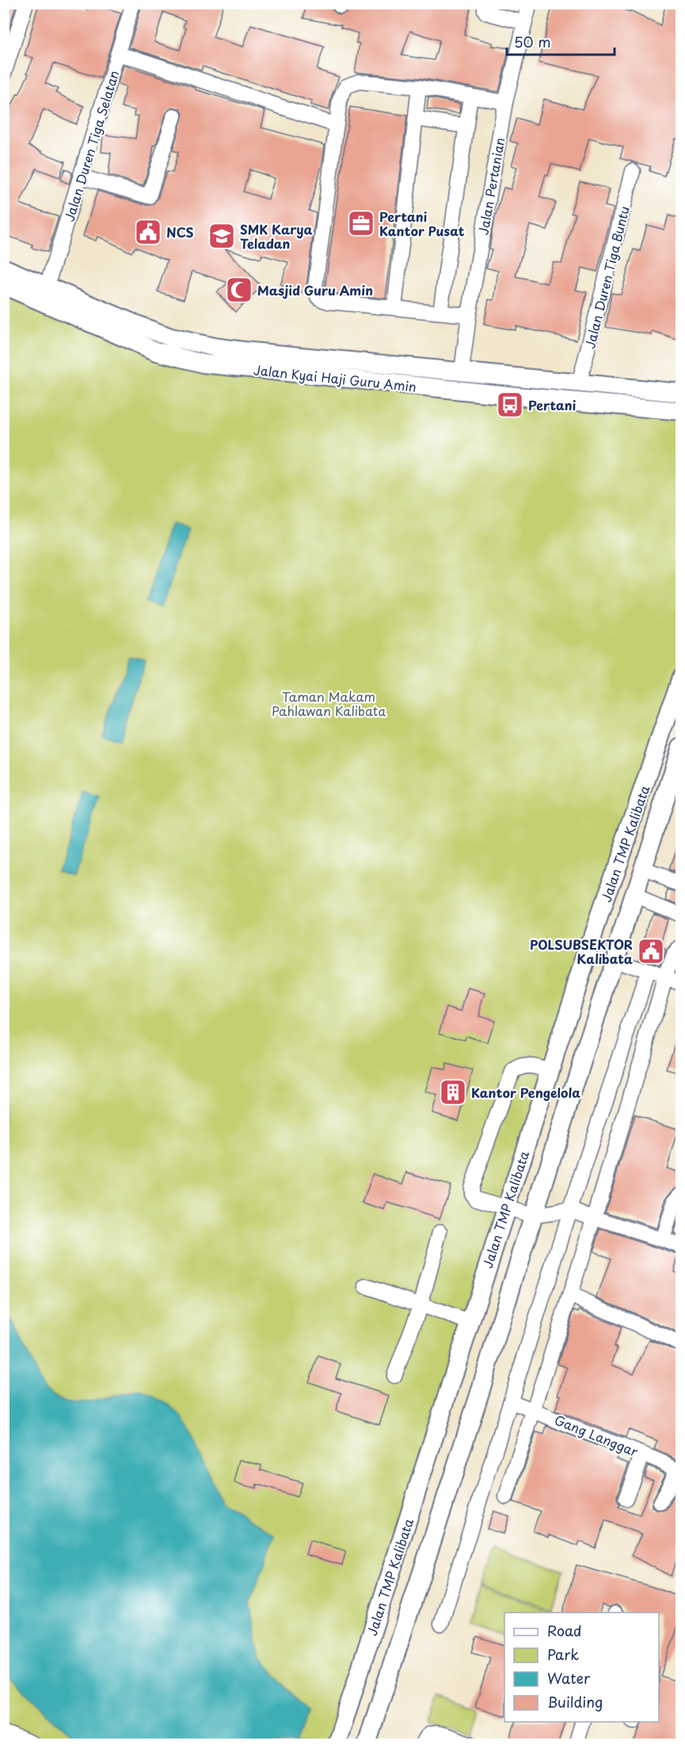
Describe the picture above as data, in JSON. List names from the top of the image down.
{
  "streets": {
    "main road": ["Jalan Kyai Haji Guru Amin", "Jalan TMP Kalibata"],
    "street": [
      "Jalan Duren Tiga Selatan",
      "Jalan Pertanian",
      "Jalan Duren Tiga Buntu",
      "Gang Langgar"
    ]
  },
  "crossings": [
    ["Jalan Duren Tiga Selatan", "Jalan Kyai Haji Guru Amin"],
    ["Jalan Pertanian", "Jalan Kyai Haji Guru Amin"],
    ["Jalan Duren Tiga Buntu", "Jalan Kyai Haji Guru Amin"]
  ],
  "parks": ["Taman Makam Pahlawan Kalibata"],
  "places": {
    "office": ["Pertani Kantor Pusat"],
    "public building": ["NCS", "POLSUBSEKTOR Kalibata"],
    "school or university": ["SMK Karya Teladan"],
    "mosque": ["Masjid Guru Amin"],
    "bus stop": ["Pertani"],
    "building": ["Kantor Pengelola"]
  },
  "legend": [
    "Road",
    "Park",
    "Water",
    "Building"
  ],
  "scale_bar": "50 m"
}
